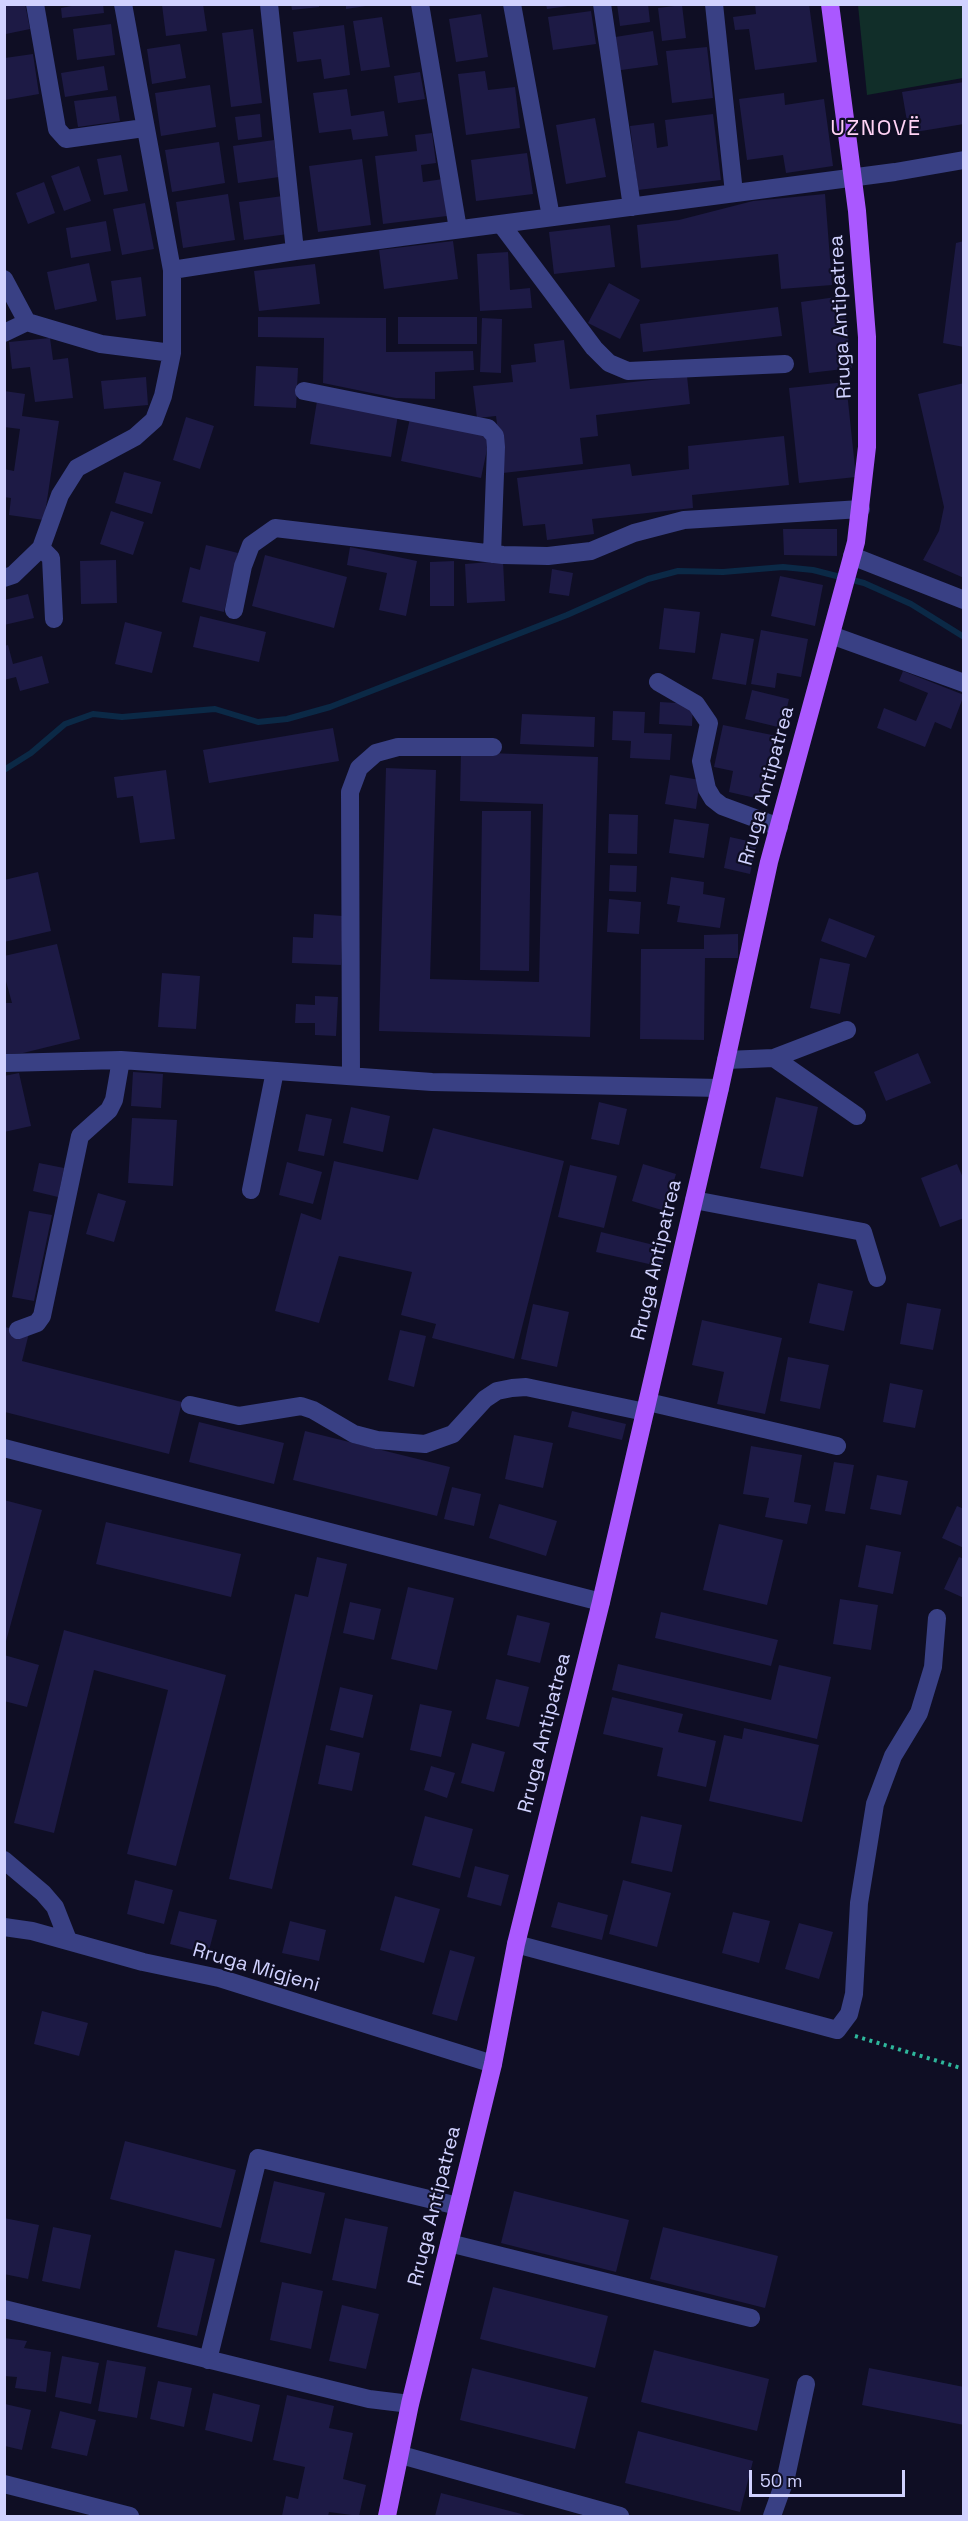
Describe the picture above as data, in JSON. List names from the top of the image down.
{
  "streets": {
    "main road": ["Rruga Antipatrea"],
    "street": ["Rruga Migjeni"]
  },
  "crossings": [
    ["Rruga Antipatrea", "Rruga Migjeni"]
  ],
  "districts": ["UZNOVË"],
  "scale_bar": "50 m"
}
